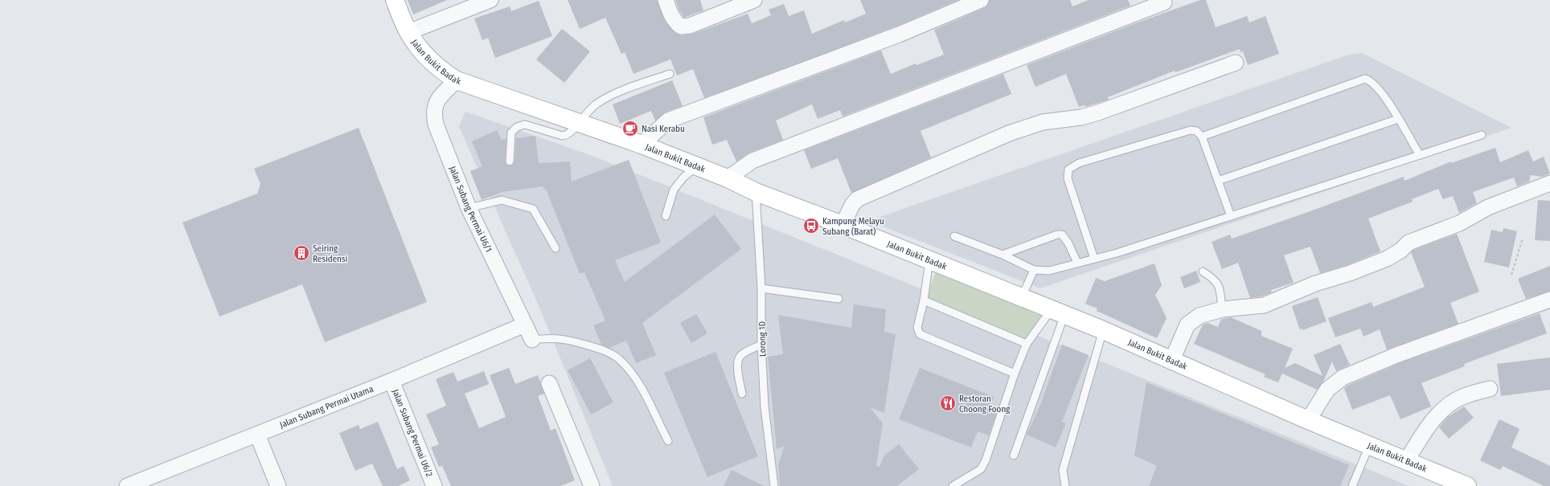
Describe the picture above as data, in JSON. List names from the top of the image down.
{
  "streets": {
    "main road": ["Jalan Bukit Badak"],
    "street": ["Jalan Subang Permai U6/1", "Jalan Subang Permai Utama", "Jalan Subang Permai U6/2"],
    "lane": ["Lorong 1D"]
  },
  "crossings": [
    ["Jalan Bukit Badak", "Jalan Subang Permai U6/1"],
    ["Jalan Bukit Badak", "Lorong 1D"],
    ["Jalan Subang Permai U6/1", "Jalan Subang Permai Utama"],
    ["Jalan Subang Permai Utama", "Jalan Subang Permai U6/2"]
  ],
  "places": {
    "cafe": ["Nasi Kerabu"],
    "bus stop": ["Kampung Melayu Subang (Barat)"],
    "building": ["Seiring Residensi"],
    "restaurant": ["Restoran Choong Foong"]
  }
}
